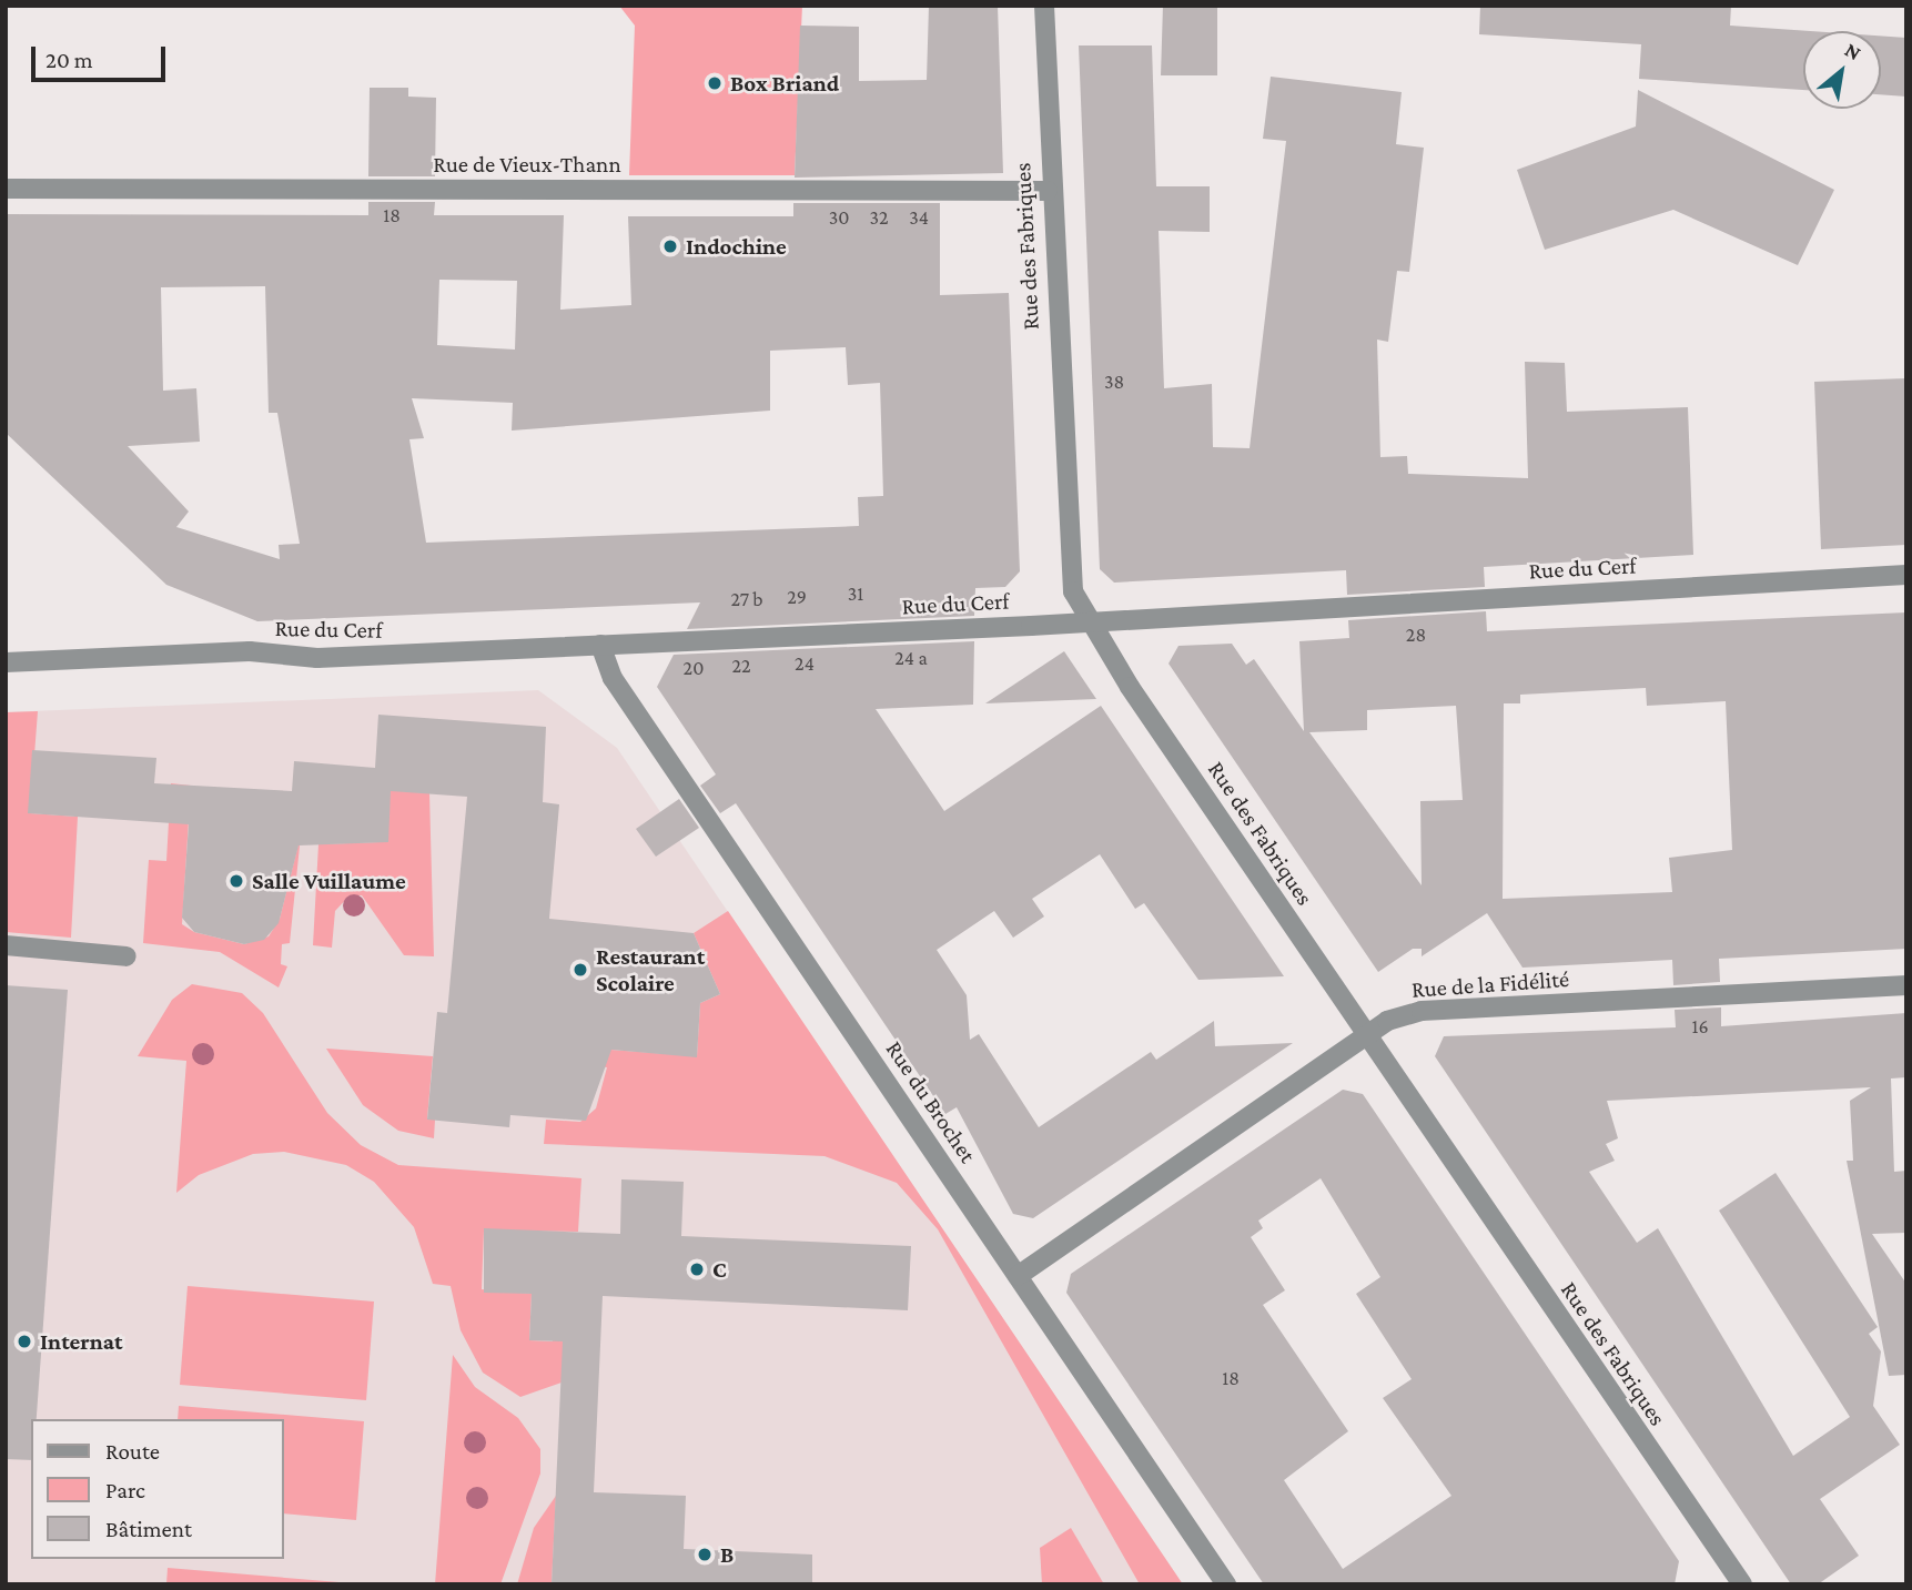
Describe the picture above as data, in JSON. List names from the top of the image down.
{
  "streets": {
    "street": [
      "Rue de Vieux-Thann",
      "Rue des Fabriques",
      "Rue du Cerf",
      "Rue de la Fidélité",
      "Rue du Brochet"
    ]
  },
  "crossings": [
    ["Rue de Vieux-Thann", "Rue des Fabriques"],
    ["Rue des Fabriques", "Rue du Cerf"],
    ["Rue des Fabriques", "Rue de la Fidélité"],
    ["Rue du Cerf", "Rue du Brochet"],
    ["Rue de la Fidélité", "Rue du Brochet"]
  ],
  "places": [
    "Box Briand",
    "Indochine",
    "Salle Vuillaume",
    "Restaurant Scolaire",
    "C",
    "Internat",
    "B"
  ],
  "house_numbers": [
    "18",
    "30",
    "32",
    "34",
    "38",
    "31",
    "29",
    "27 b",
    "28",
    "24 a",
    "24",
    "22",
    "20",
    "16",
    "18"
  ],
  "legend": ["Route", "Parc", "Bâtiment"],
  "scale_bar": "20 m",
  "north": "top right"
}
